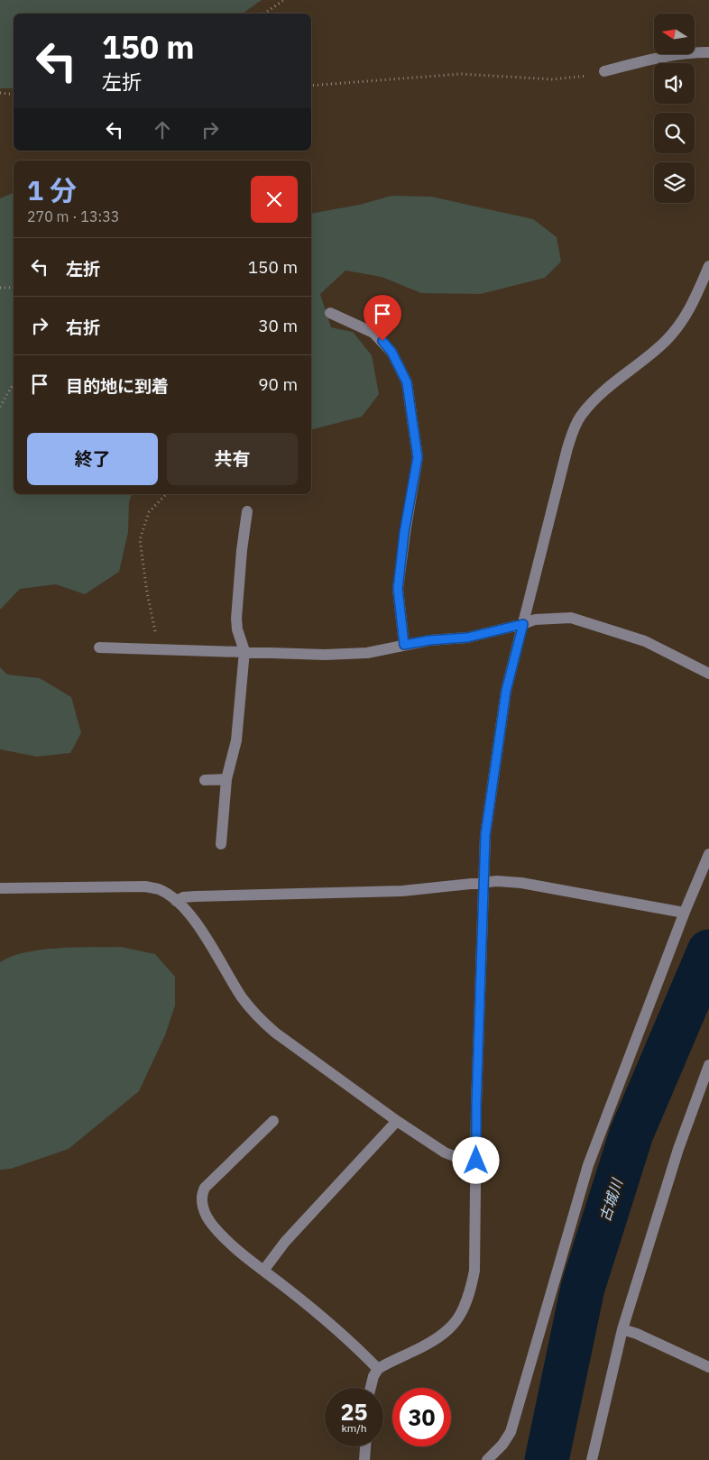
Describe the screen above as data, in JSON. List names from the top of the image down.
{
  "water": ["古城川"],
  "north": "left",
  "page": {
    "turn": ["150 m", "左折"],
    "heading": ["1 分", "270 m · 13:33"],
    "list": [
      {
        "name": "左折",
        "value": "150 m"
      },
      {
        "name": "右折",
        "value": "30 m"
      },
      {
        "name": "目的地に到着",
        "value": "90 m"
      }
    ],
    "buttons": ["終了", "共有"],
    "speed": "25 km/h",
    "limit": "30"
  }
}
